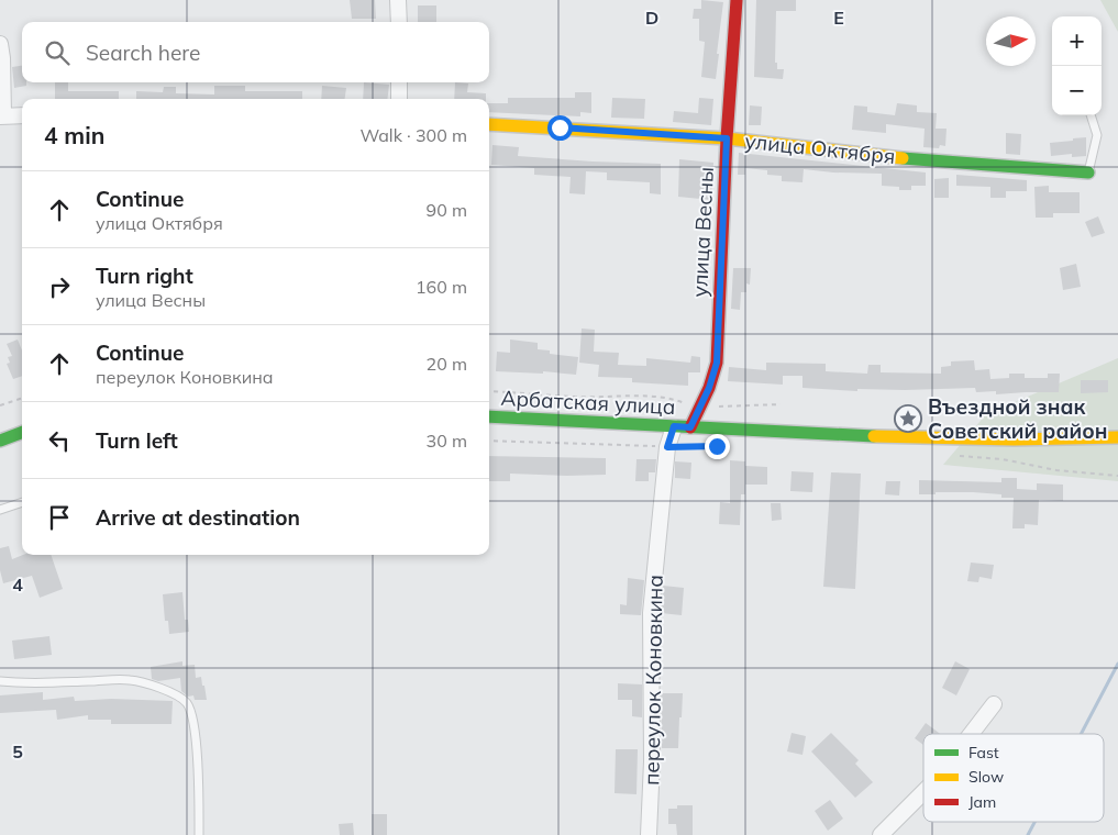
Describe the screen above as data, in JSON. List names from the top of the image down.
{
  "streets": {
    "street": [
      "улица Октября",
      "улица Весны",
      "Арбатская улица",
      "переулок Коновкина"
    ]
  },
  "crossings": [
    ["улица Октября", "улица Весны"],
    ["улица Весны", "Арбатская улица"],
    ["Арбатская улица", "переулок Коновкина"]
  ],
  "places": {
    "place": ["Въездной знак Советский район"]
  },
  "legend": ["Fast", "Slow", "Jam"],
  "north": "right",
  "page": {
    "map_buttons": ["+", "−"],
    "search": "Search here",
    "heading": ["4 min", "Walk · 300 m"],
    "list": [
      ["Continue", "улица Октября", "90 m"],
      ["Turn right", "улица Весны", "160 m"],
      ["Continue", "переулок Коновкина", "20 m"],
      ["Turn left", "30 m"],
      "Arrive at destination"
    ]
  },
  "grid": {
    "columns": ["D", "E"],
    "rows": ["4", "5"]
  }
}
